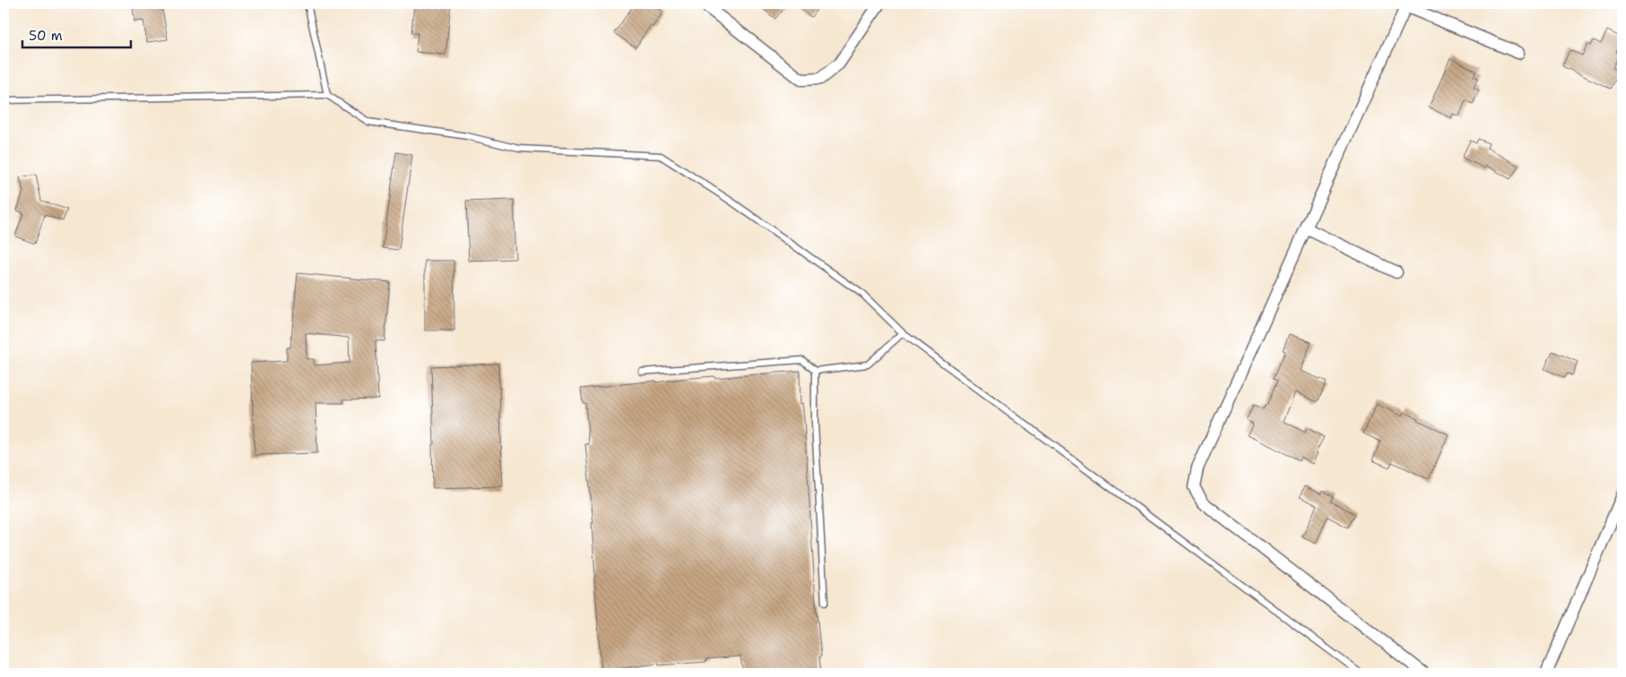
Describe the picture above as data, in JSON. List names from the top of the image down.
{
  "scale_bar": "50 m"
}
